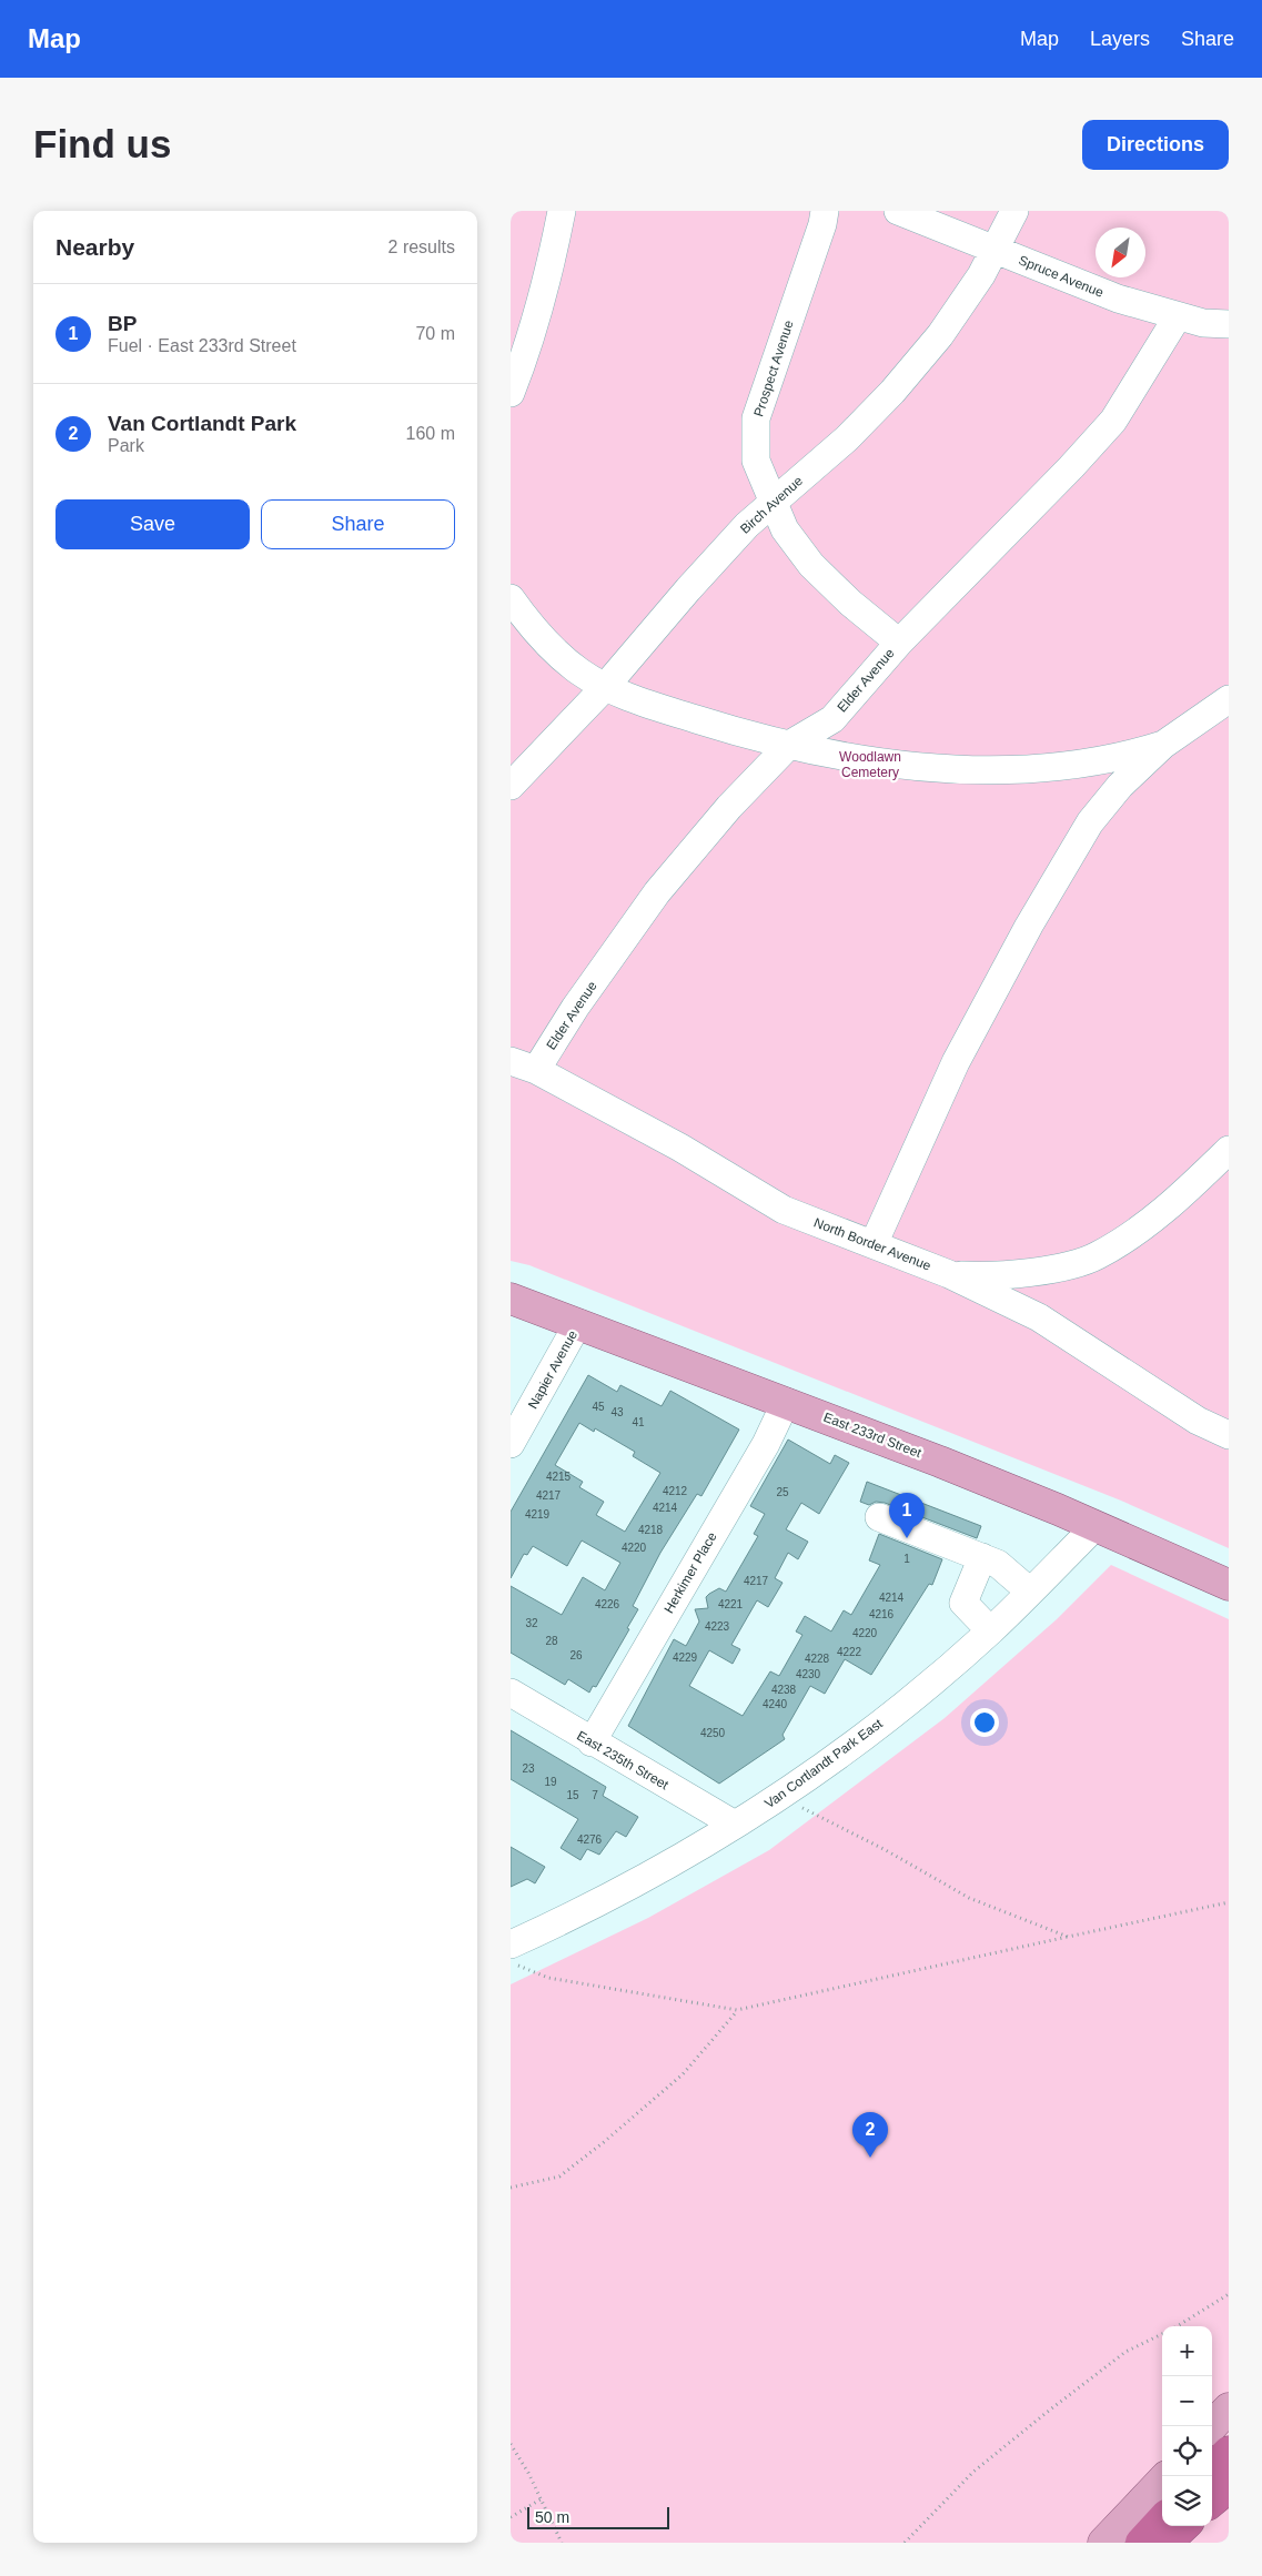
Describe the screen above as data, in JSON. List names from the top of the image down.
{
  "streets": {
    "main road": ["East 233rd Street"],
    "street": [
      "Spruce Avenue",
      "Prospect Avenue",
      "Birch Avenue",
      "Elder Avenue",
      "North Border Avenue",
      "Napier Avenue",
      "Herkimer Place",
      "East 235th Street",
      "Van Cortlandt Park East"
    ]
  },
  "crossings": [
    ["Spruce Avenue", "Birch Avenue"],
    ["Spruce Avenue", "Elder Avenue"],
    ["Prospect Avenue", "Birch Avenue"],
    ["Prospect Avenue", "Elder Avenue"],
    ["Elder Avenue", "North Border Avenue"],
    ["Napier Avenue", "East 233rd Street"],
    ["East 233rd Street", "Herkimer Place"],
    ["East 233rd Street", "Van Cortlandt Park East"],
    ["Herkimer Place", "East 235th Street"],
    ["East 235th Street", "Van Cortlandt Park East"]
  ],
  "parks": ["Woodlawn Cemetery"],
  "house_numbers": [
    "45",
    "43",
    "41",
    "4215",
    "4212",
    "25",
    "4217",
    "4214",
    "4219",
    "4218",
    "4220",
    "1",
    "4217",
    "4214",
    "4226",
    "4221",
    "4216",
    "32",
    "4223",
    "4220",
    "28",
    "4222",
    "26",
    "4229",
    "4228",
    "4230",
    "4238",
    "4240",
    "4250",
    "23",
    "19",
    "15",
    "7",
    "4276"
  ],
  "scale_bar": "50 m",
  "north": "bottom left",
  "page": {
    "header": "Map",
    "nav": ["Map", "Layers", "Share"],
    "buttons": [
      "Directions",
      ["Save", "Share"]
    ],
    "title": "Find us",
    "heading": ["Nearby", "2 results"],
    "list": [
      {
        "mark": "1",
        "name": "BP",
        "note": "Fuel · East 233rd Street",
        "value": "70 m"
      },
      {
        "mark": "2",
        "name": "Van Cortlandt Park",
        "note": "Park",
        "value": "160 m"
      }
    ],
    "pins": ["1", "2"],
    "map_buttons": ["+", "−"],
    "scale": "50 m"
  }
}
